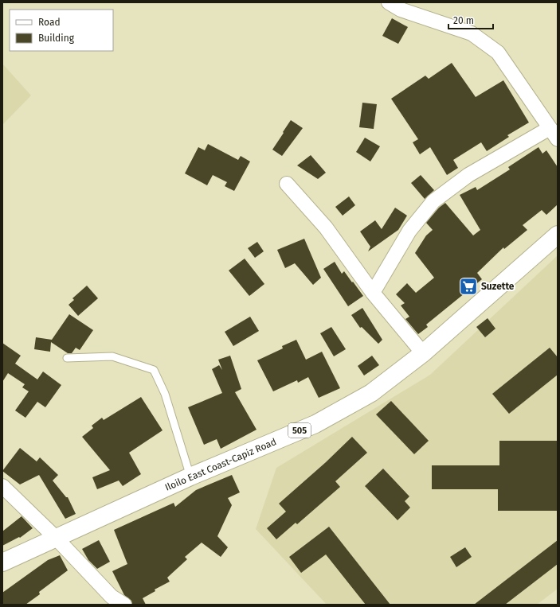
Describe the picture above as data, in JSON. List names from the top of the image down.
{
  "streets": {
    "main road": ["505", "Iloilo East Coast-Capiz Road"]
  },
  "places": {
    "supermarket": ["Suzette"]
  },
  "legend": ["Road", "Building"],
  "scale_bar": "20 m"
}
